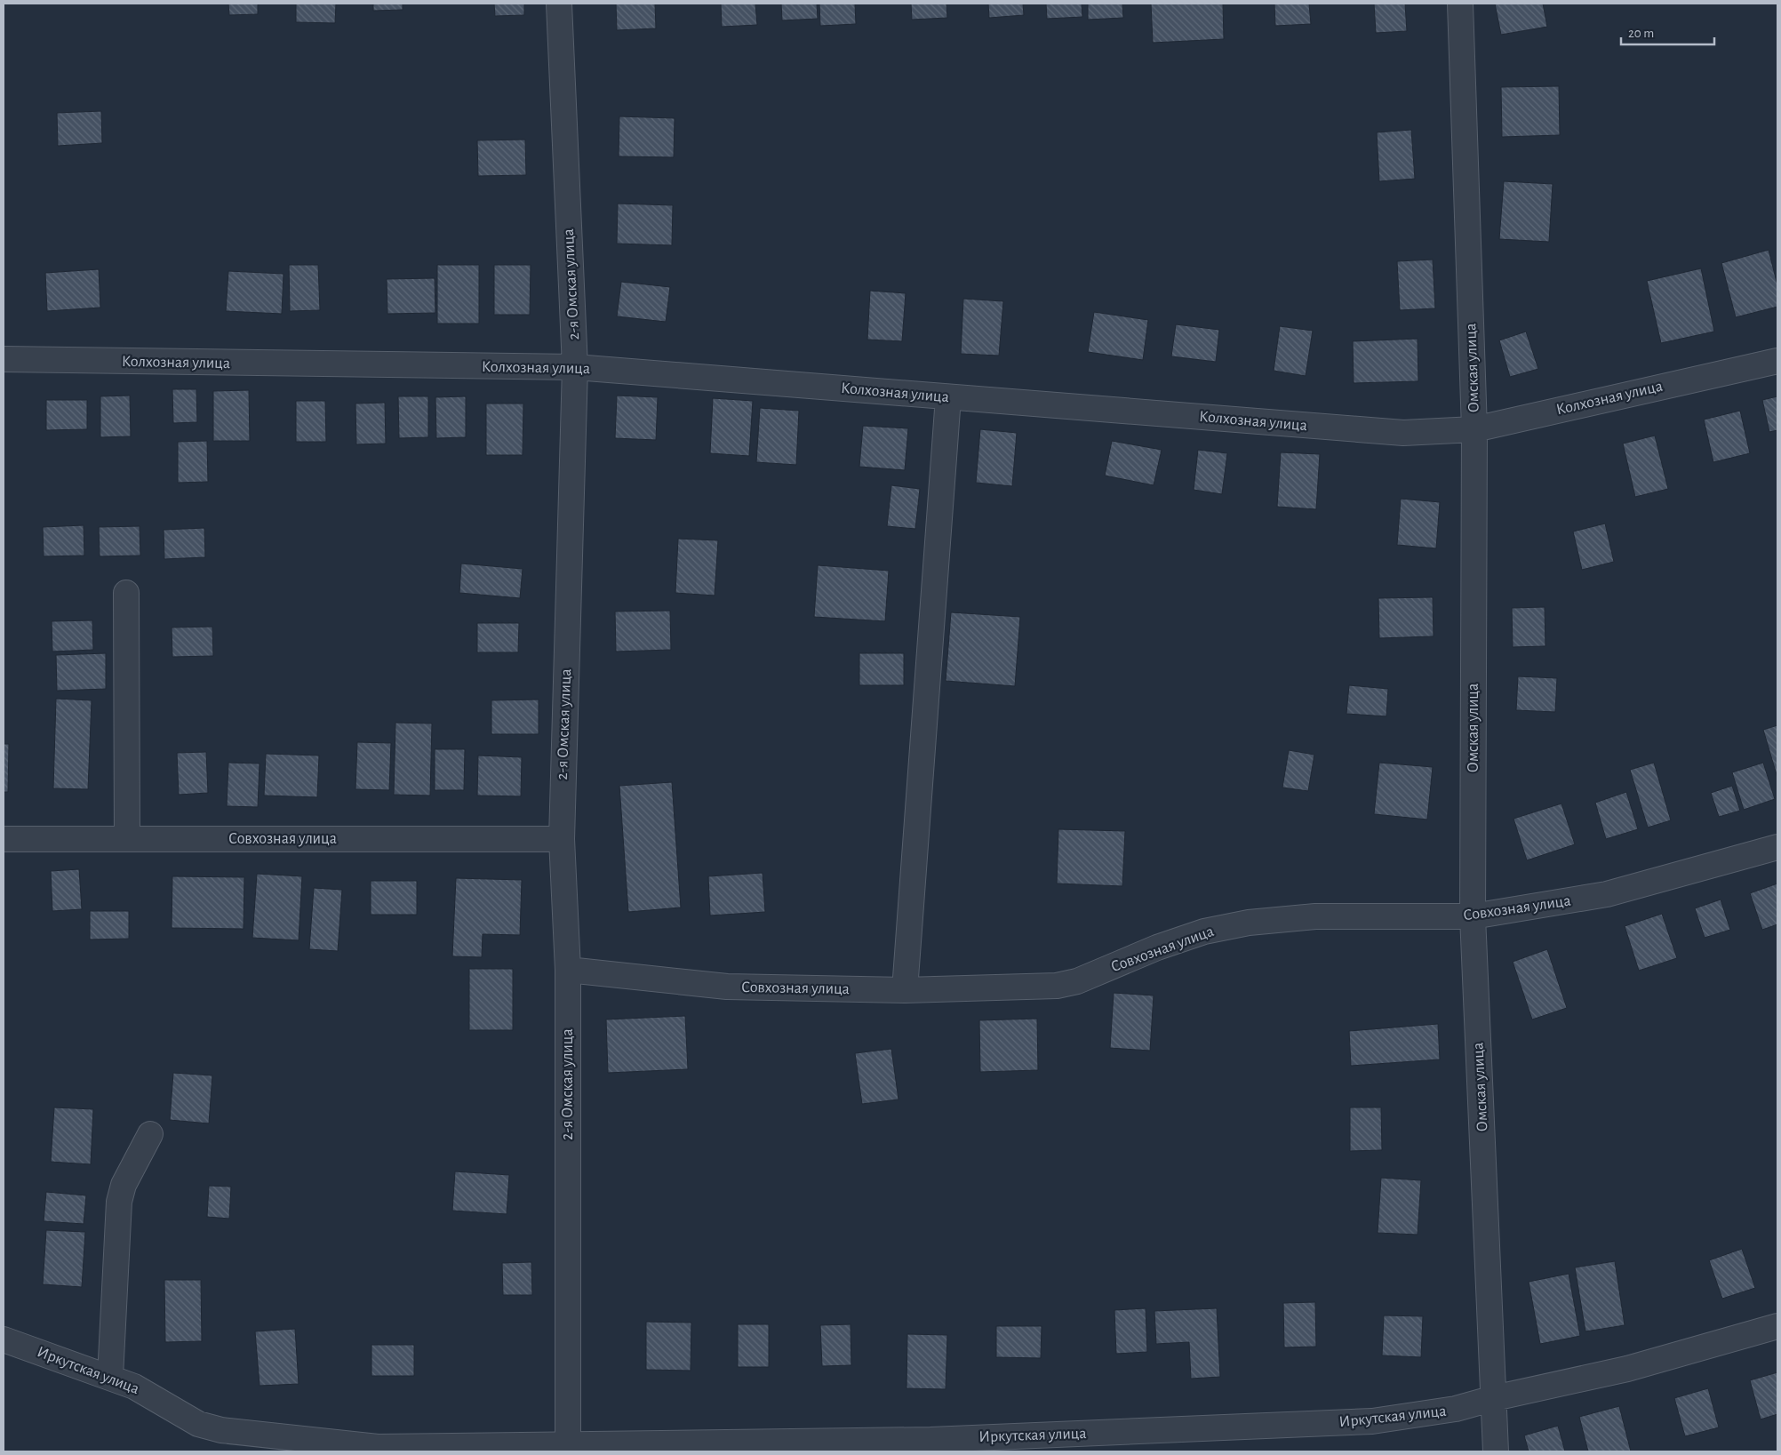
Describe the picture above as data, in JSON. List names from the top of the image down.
{
  "streets": {
    "street": [
      "2-я Омская улица",
      "Колхозная улица",
      "Омская улица",
      "Совхозная улица",
      "Иркутская улица"
    ]
  },
  "crossings": [
    ["2-я Омская улица", "Колхозная улица"],
    ["2-я Омская улица", "Совхозная улица"],
    ["2-я Омская улица", "Иркутская улица"],
    ["Колхозная улица", "Омская улица"],
    ["Омская улица", "Совхозная улица"],
    ["Омская улица", "Иркутская улица"]
  ],
  "scale_bar": "20 m"
}
